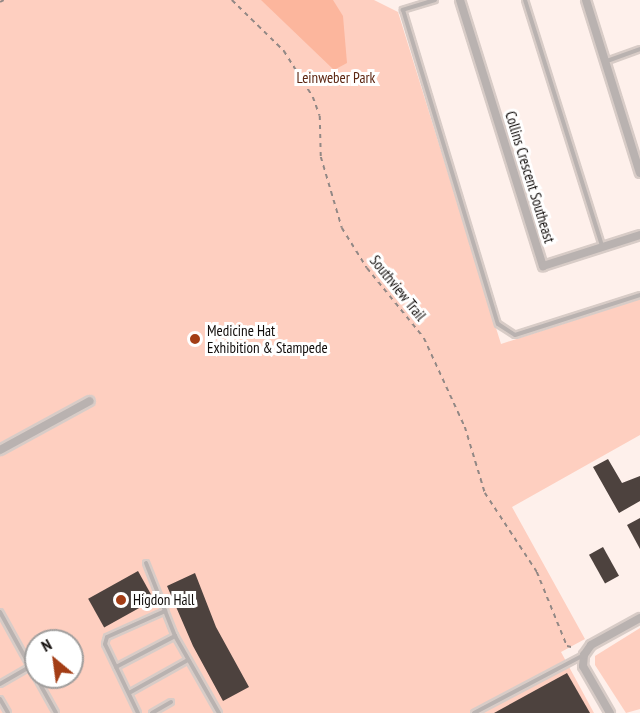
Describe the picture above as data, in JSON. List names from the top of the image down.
{
  "streets": {
    "street": ["Collins Crescent Southeast"],
    "path": ["Southview Trail"]
  },
  "parks": ["Leinweber Park"],
  "places": ["Medicine Hat Exhibition & Stampede", "Higdon Hall"],
  "north": "top left"
}
